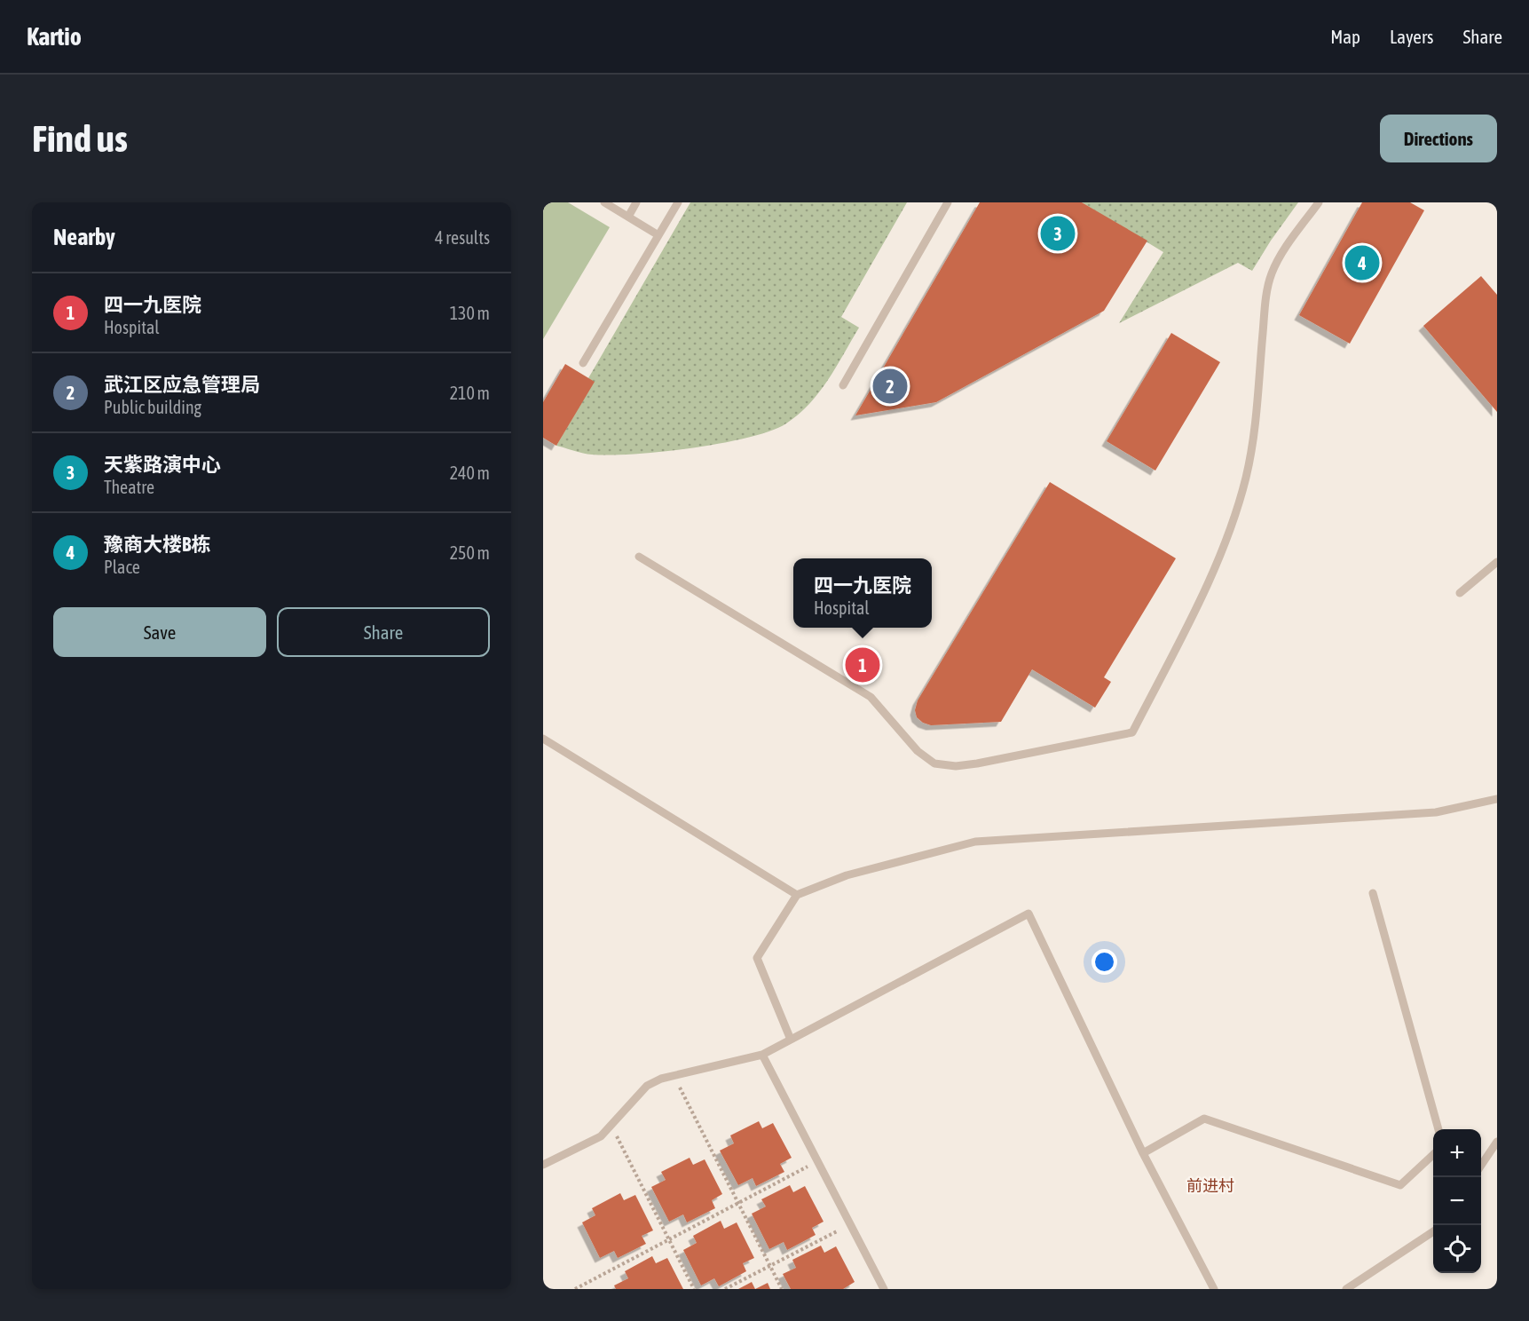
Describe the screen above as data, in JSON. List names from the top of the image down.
{
  "districts": ["前进村"],
  "page": {
    "header": "Kartio",
    "nav": ["Map", "Layers", "Share"],
    "buttons": [
      "Directions",
      ["Save", "Share"]
    ],
    "title": "Find us",
    "heading": ["Nearby", "4 results"],
    "pins": [
      "3",
      "4",
      "2",
      "1"
    ],
    "list": [
      {
        "mark": "1",
        "name": "四一九医院",
        "note": "Hospital",
        "value": "130 m"
      },
      {
        "mark": "2",
        "name": "武江区应急管理局",
        "note": "Public building",
        "value": "210 m"
      },
      {
        "mark": "3",
        "name": "天紫路演中心",
        "note": "Theatre",
        "value": "240 m"
      },
      {
        "mark": "4",
        "name": "豫商大楼B栋",
        "note": "Place",
        "value": "250 m"
      }
    ],
    "popup": ["四一九医院", "Hospital"],
    "map_buttons": ["+", "−"]
  }
}
